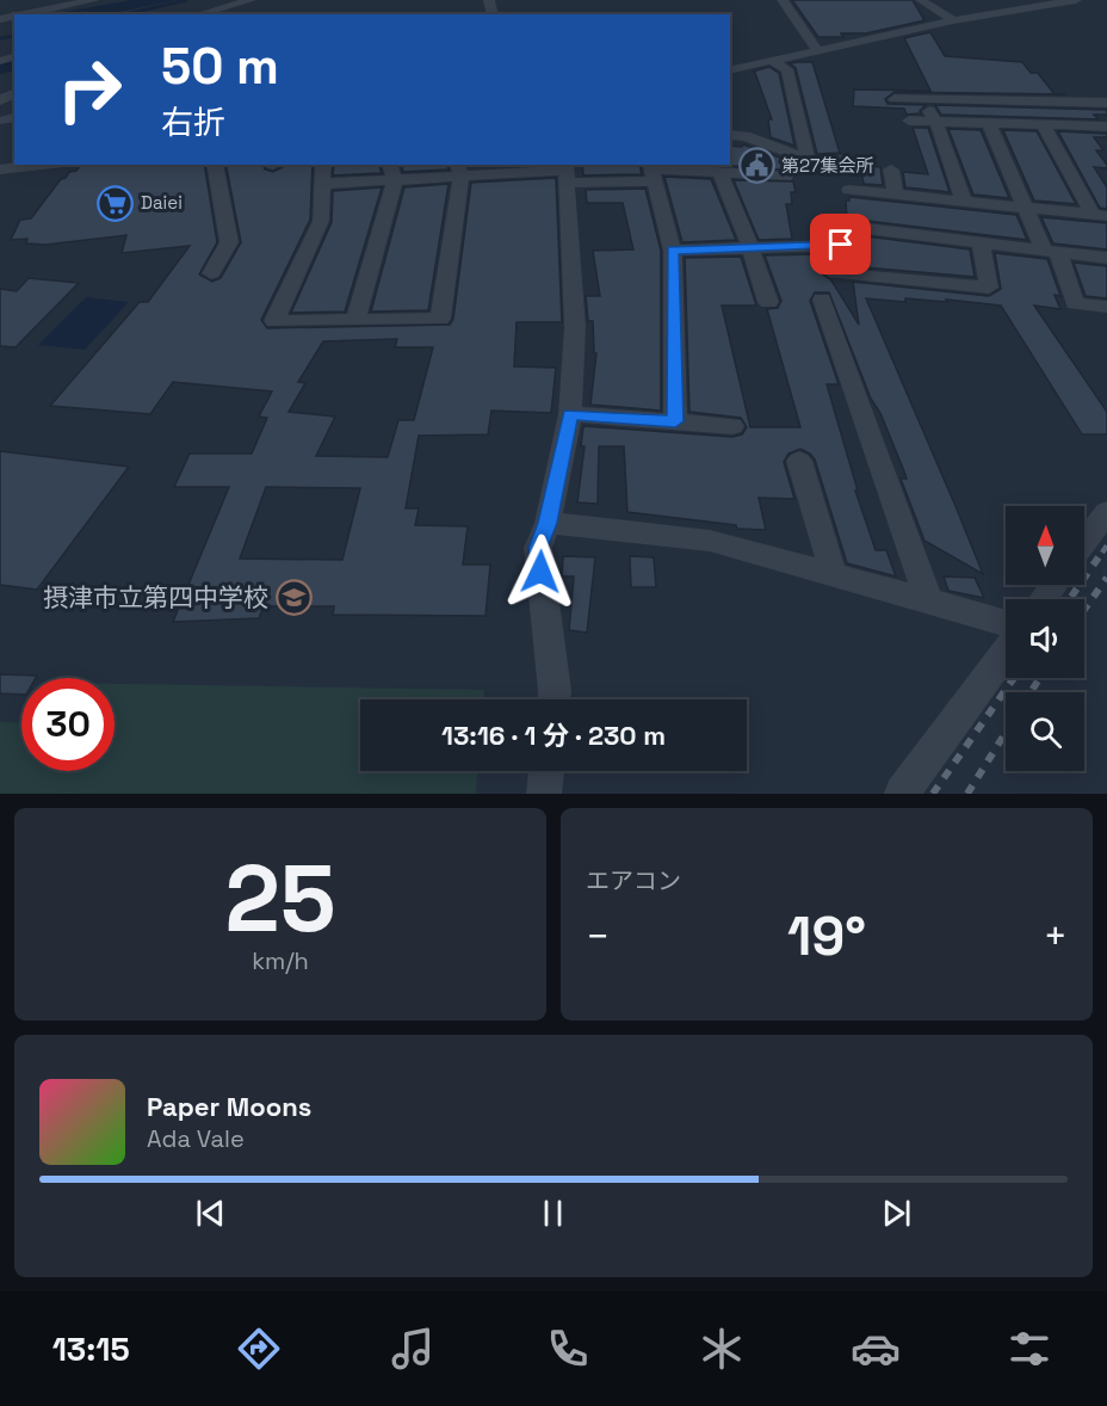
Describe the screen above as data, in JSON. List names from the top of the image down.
{
  "places": {
    "public building": ["第27集会所"],
    "supermarket": ["Daiei"],
    "school or university": ["摂津市立第四中学校"]
  },
  "north": "top",
  "page": {
    "turn": ["50 m", "右折"],
    "limit": "30",
    "trip": "13:16 · 1 分 · 230 m",
    "tile": [
      ["25", "km/h"],
      "エアコン"
    ],
    "heat": ["−", "19°", "+"],
    "song": ["Paper Moons", "Ada Vale"],
    "tabs": "13:15"
  }
}
